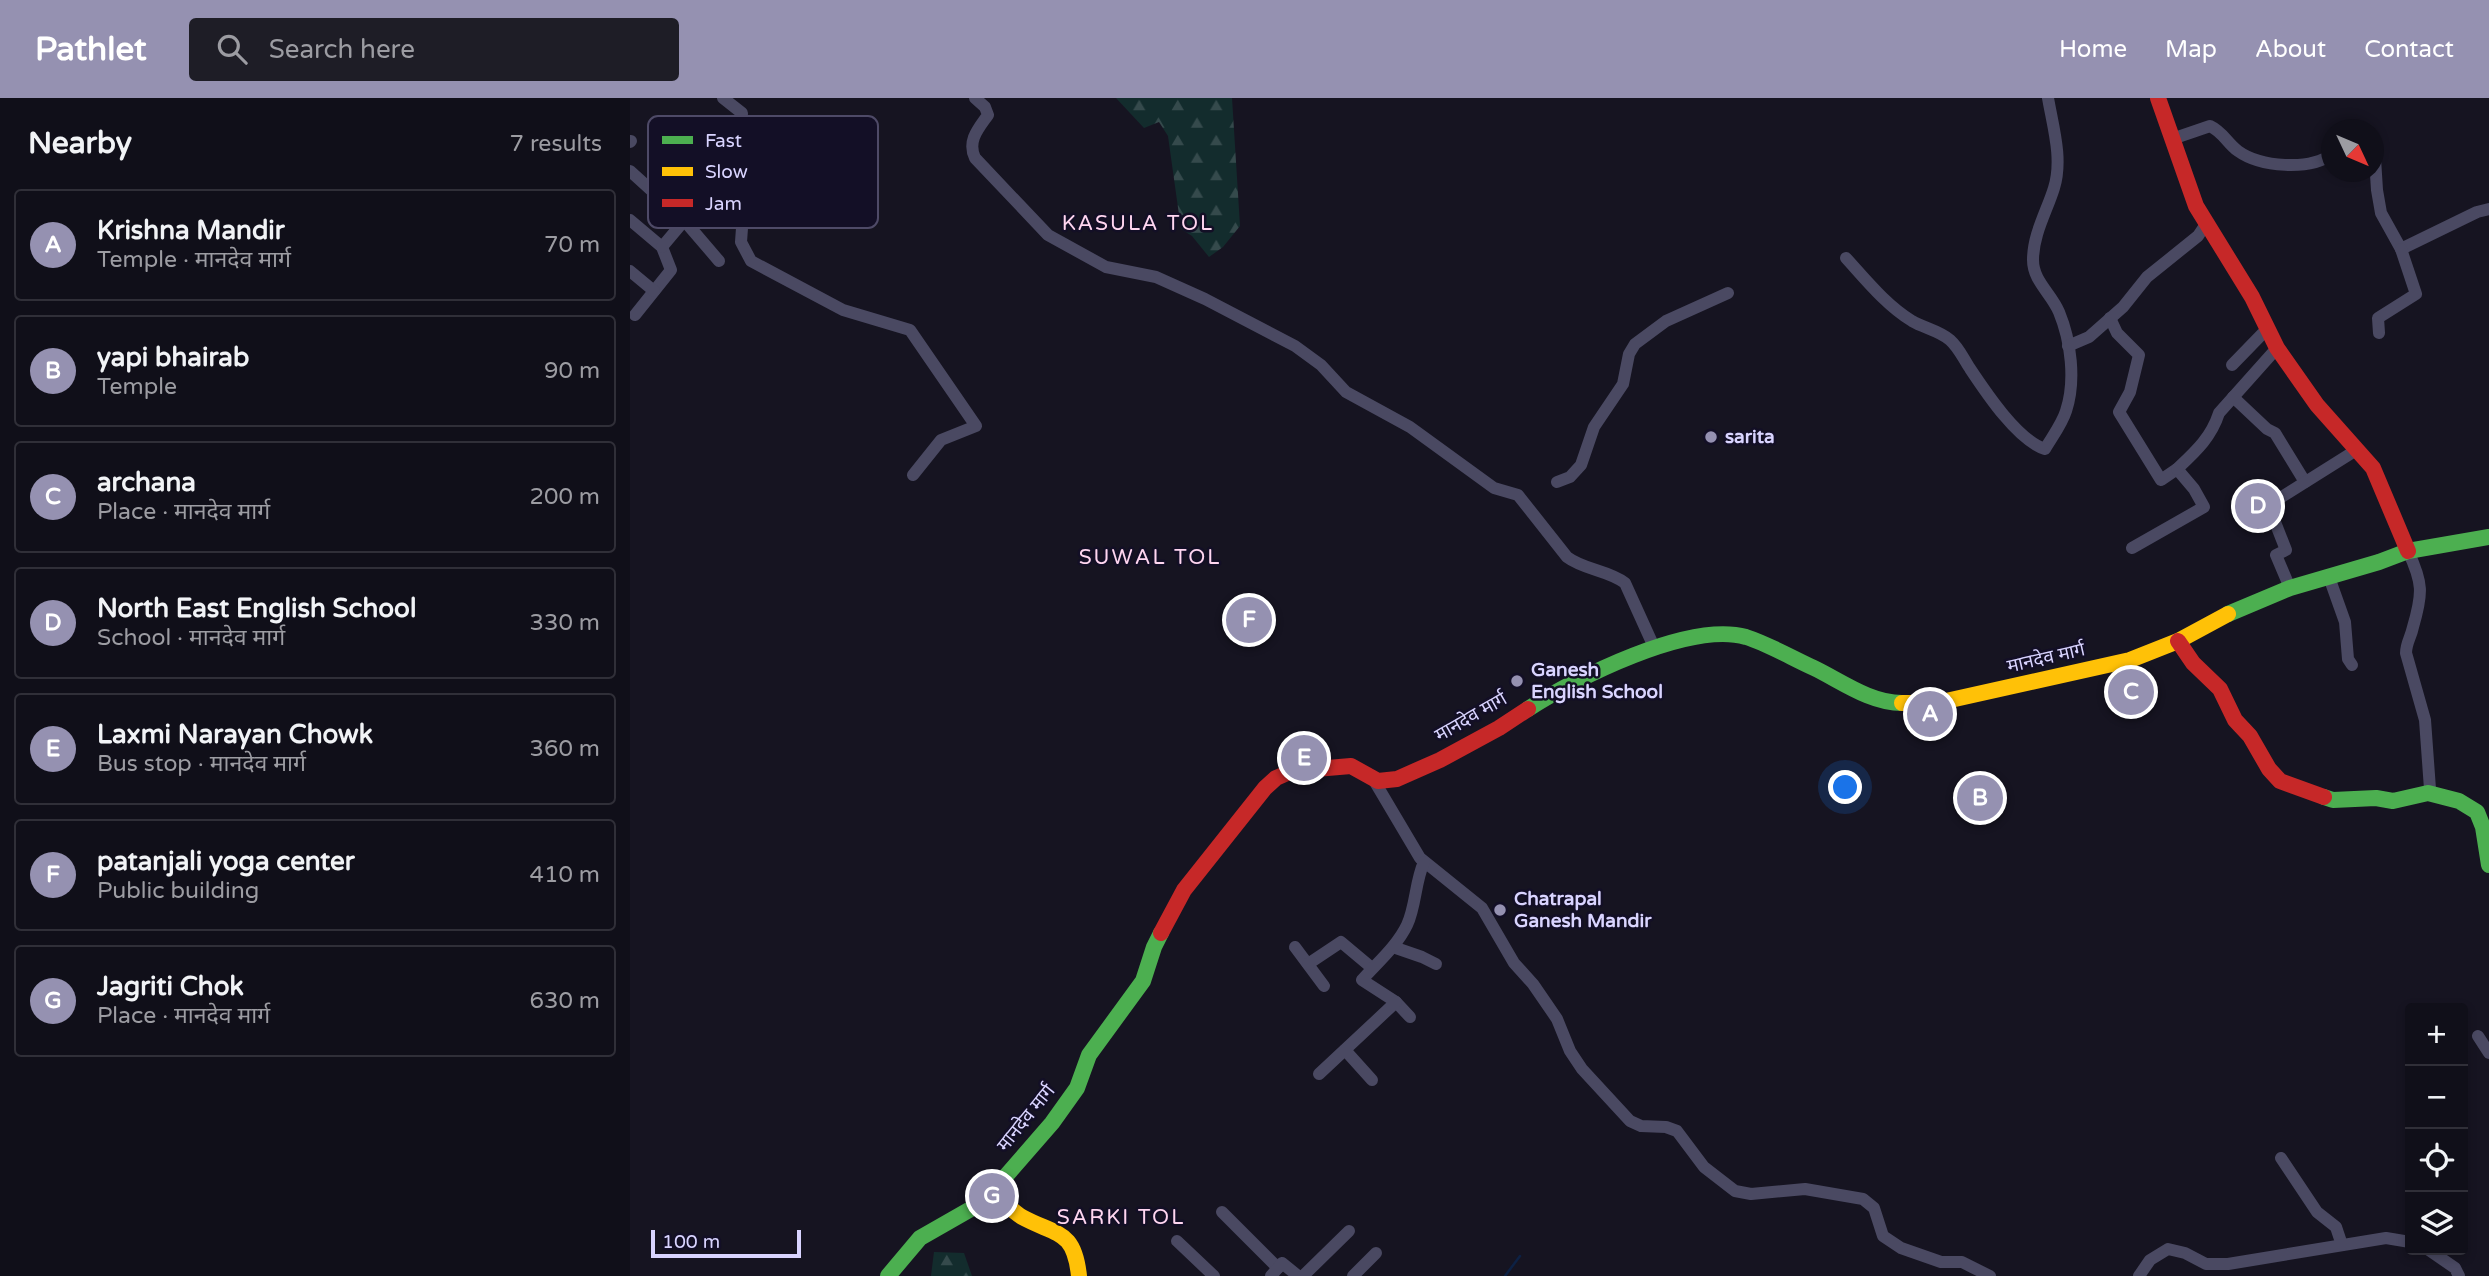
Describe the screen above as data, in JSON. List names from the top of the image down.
{
  "streets": {
    "main road": ["मानदेव मार्ग"]
  },
  "districts": ["KASULA TOL", "SUWAL TOL", "SARKI TOL"],
  "places": ["sarita", "Ganesh English School", "Chatrapal Ganesh Mandir"],
  "legend": ["Fast", "Slow", "Jam"],
  "scale_bar": "100 m",
  "north": "bottom right",
  "page": {
    "header": "Pathlet",
    "search": "Search here",
    "nav": [
      "Home",
      "Map",
      "About",
      "Contact"
    ],
    "heading": ["Nearby", "7 results"],
    "list": [
      {
        "mark": "A",
        "name": "Krishna Mandir",
        "note": "Temple · मानदेव मार्ग",
        "value": "70 m"
      },
      {
        "mark": "B",
        "name": "yapi bhairab",
        "note": "Temple",
        "value": "90 m"
      },
      {
        "mark": "C",
        "name": "archana",
        "note": "Place · मानदेव मार्ग",
        "value": "200 m"
      },
      {
        "mark": "D",
        "name": "North East English School",
        "note": "School · मानदेव मार्ग",
        "value": "330 m"
      },
      {
        "mark": "E",
        "name": "Laxmi Narayan Chowk",
        "note": "Bus stop · मानदेव मार्ग",
        "value": "360 m"
      },
      {
        "mark": "F",
        "name": "patanjali yoga center",
        "note": "Public building",
        "value": "410 m"
      },
      {
        "mark": "G",
        "name": "Jagriti Chok",
        "note": "Place · मानदेव मार्ग",
        "value": "630 m"
      }
    ],
    "pins": [
      "D",
      "F",
      "C",
      "A",
      "E",
      "B",
      "G"
    ],
    "map_buttons": ["+", "−"],
    "scale": "100 m"
  }
}
